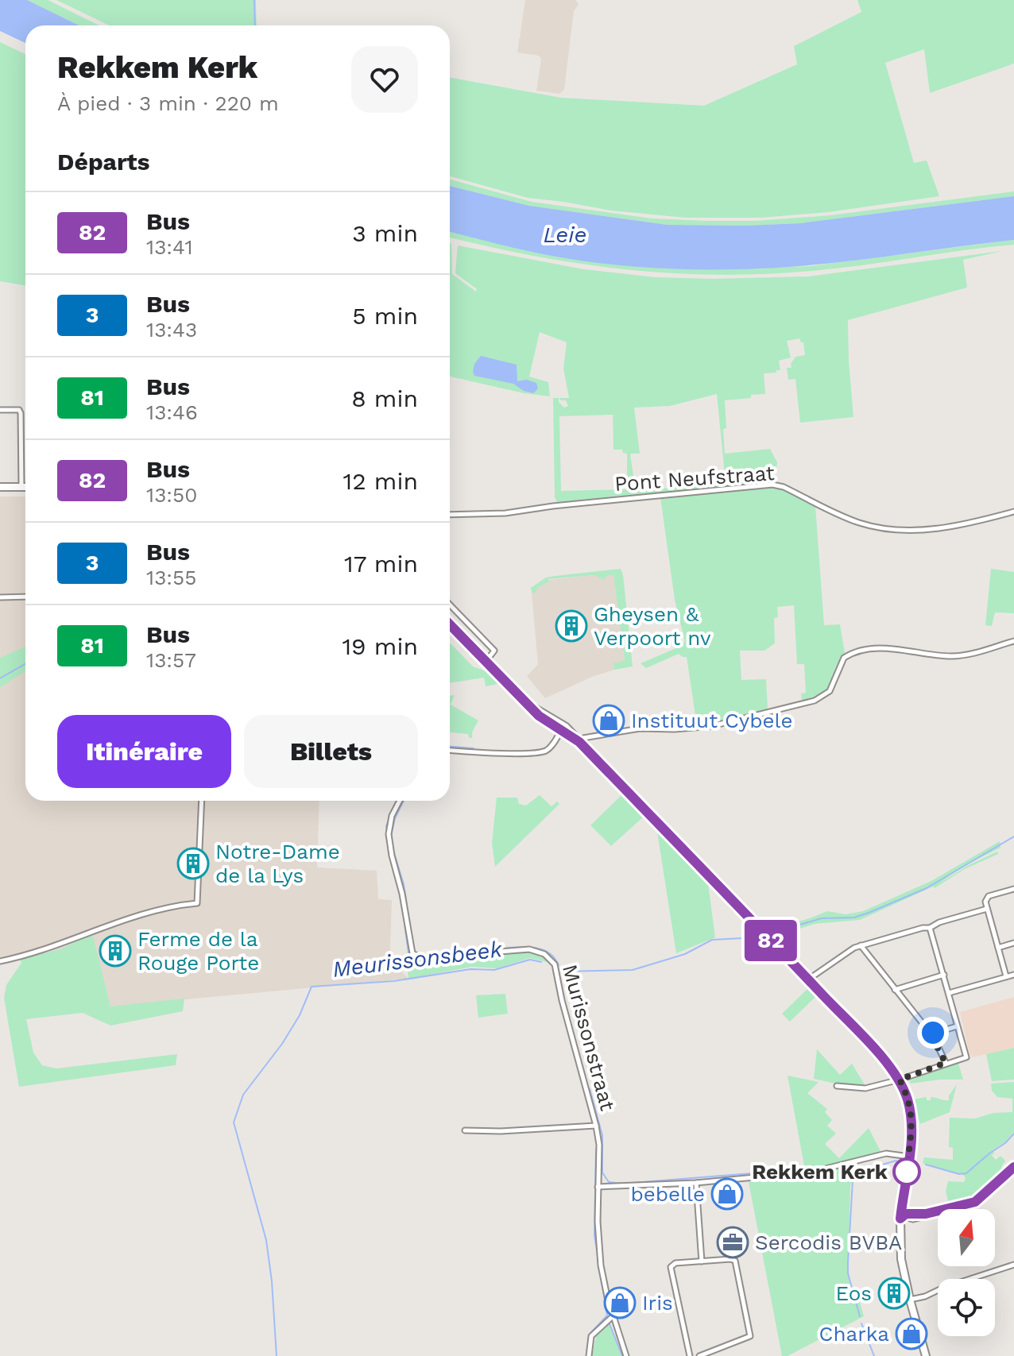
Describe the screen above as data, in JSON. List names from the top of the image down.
{
  "streets": {
    "street": ["Pont Neufstraat", "Murissonstraat"]
  },
  "water": ["Leie", "Meurissonsbeek"],
  "places": {
    "building": [
      "Gheysen & Verpoort nv",
      "Notre-Dame de la Lys",
      "Ferme de la Rouge Porte",
      "Eos"
    ],
    "shop": [
      "Instituut Cybele",
      "bebelle",
      "Iris",
      "Charka"
    ],
    "other": ["Rekkem Kerk"],
    "office": ["Sercodis BVBA"]
  },
  "lines": ["bus line 82"],
  "north": "top",
  "page": {
    "on_map": "82",
    "heading": [
      ["Rekkem Kerk", "À pied · 3 min · 220 m"],
      "Départs"
    ],
    "list": [
      {
        "mark": "82",
        "name": "Bus",
        "note": "13:41",
        "value": "3 min"
      },
      {
        "mark": "3",
        "name": "Bus",
        "note": "13:43",
        "value": "5 min"
      },
      {
        "mark": "81",
        "name": "Bus",
        "note": "13:46",
        "value": "8 min"
      },
      {
        "mark": "82",
        "name": "Bus",
        "note": "13:50",
        "value": "12 min"
      },
      {
        "mark": "3",
        "name": "Bus",
        "note": "13:55",
        "value": "17 min"
      },
      {
        "mark": "81",
        "name": "Bus",
        "note": "13:57",
        "value": "19 min"
      }
    ],
    "buttons": ["Itinéraire", "Billets"]
  }
}
